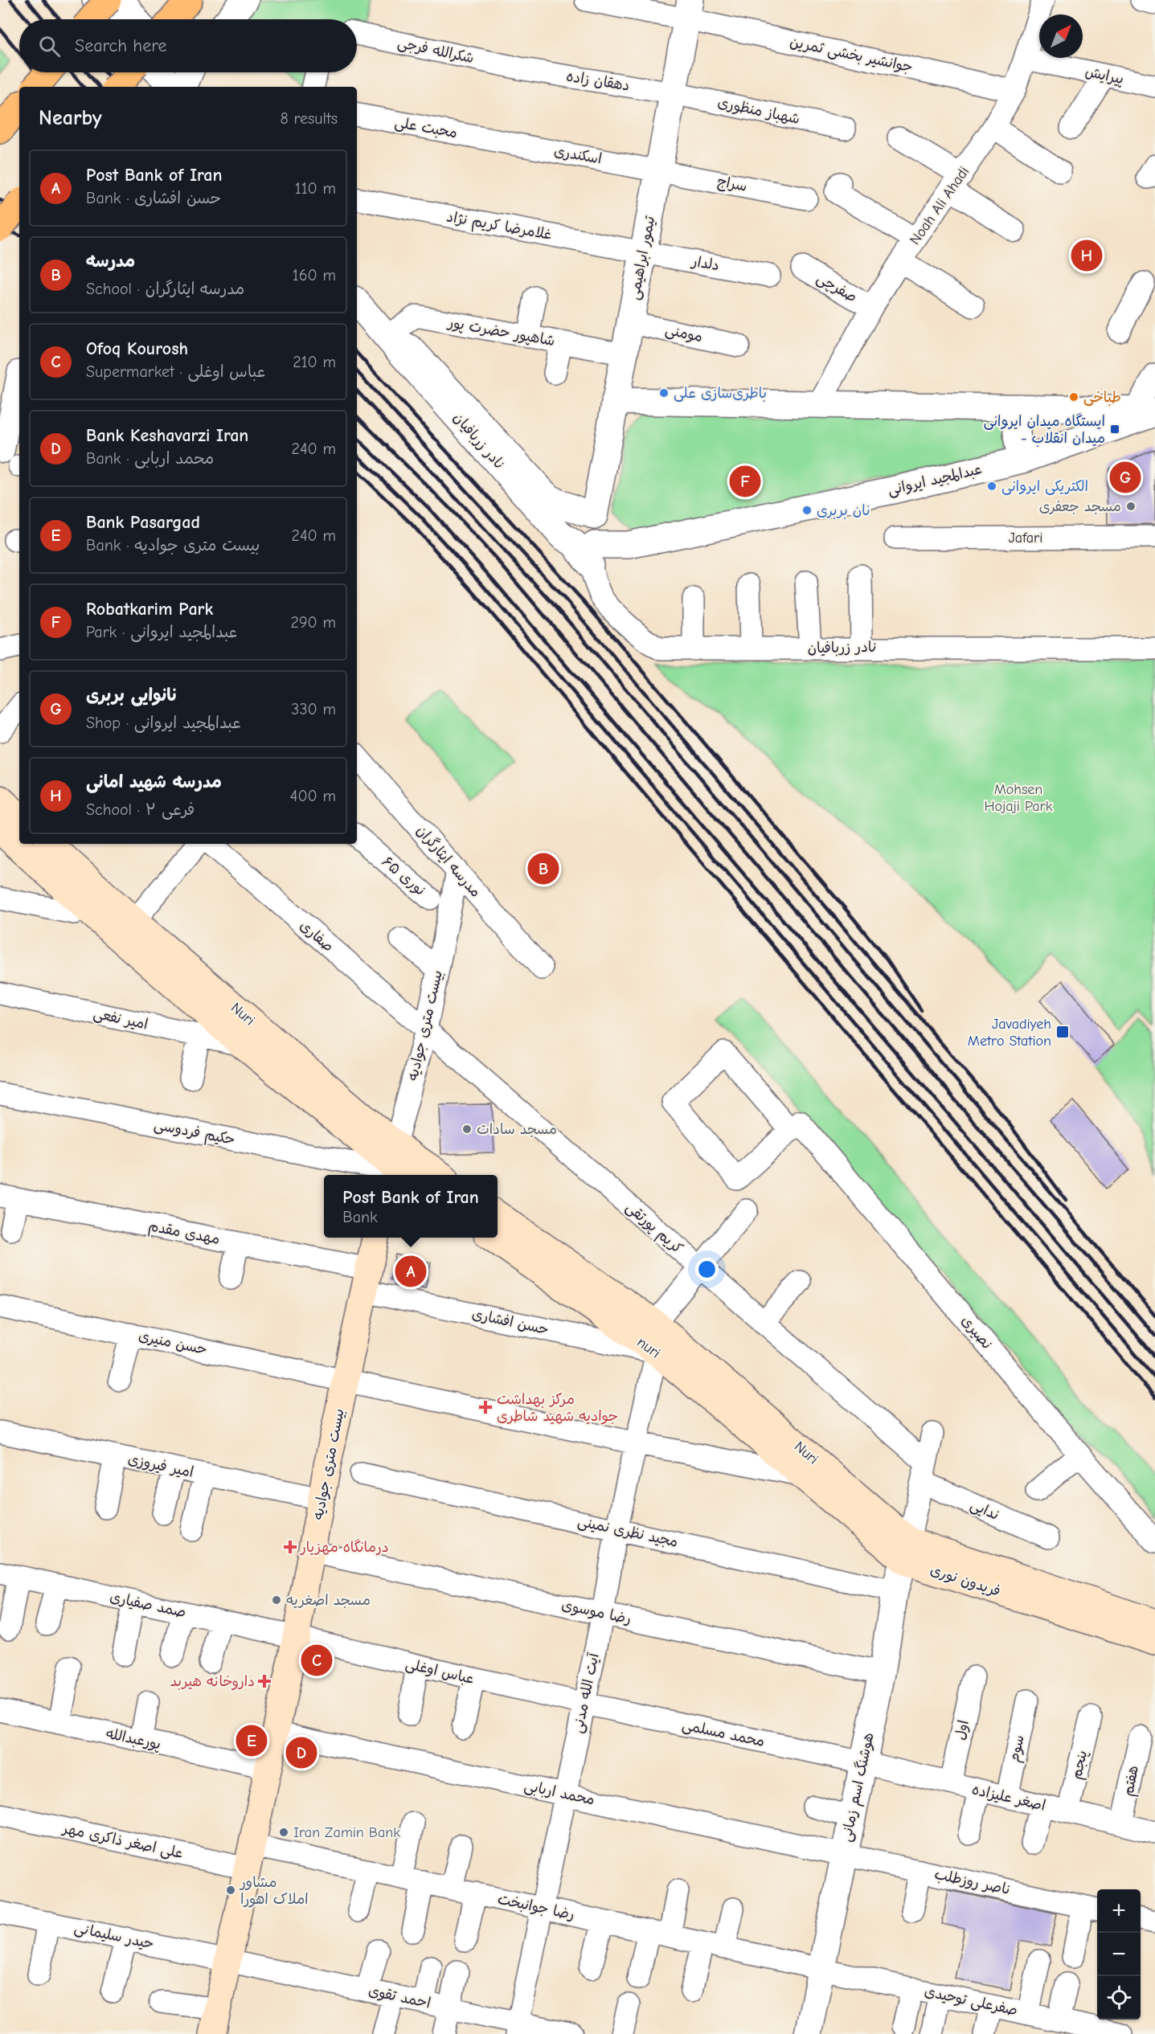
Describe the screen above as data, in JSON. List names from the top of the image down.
{
  "streets": {
    "main road": [
      "Nuri",
      "بیست متری جوادیه",
      "nuri",
      "فریدون نوری"
    ],
    "street": [
      "شکرالله فرجی",
      "جوانشیر بخشی ثمرین",
      "پیرایش",
      "دهقان زاده",
      "شهباز منظوری",
      "محبت علی",
      "اسکندری",
      "سراج",
      "Noah Ali Ahadi",
      "غلامرضا کریم نژاد",
      "تیمور ابراهیمی",
      "دلدار",
      "صفرچی",
      "شاهپور حضرت پور",
      "مومنی",
      "نادر زربافیان",
      "عبدالمجید ایروانی",
      "Jafari",
      "مدرسه ایثارگران",
      "نوری ۶۵",
      "صفاری",
      "امیر نفعی",
      "حکیم فردوسی",
      "کریم پورتقی",
      "مهدی مقدم",
      "حسن افشاری",
      "نصیری",
      "حسن منیری",
      "امیر فیروزی",
      "ندایی",
      "مجید نظری نمینی",
      "صمد صفیاری",
      "رضا موسوی",
      "عباس اوغلی",
      "آیت‌ الله مدنی",
      "اول",
      "محمد مسلمی",
      "پورعبدالله",
      "سوم",
      "پنجم",
      "هفتم",
      "هوشنگ اسم زمانی",
      "محمد اربابی",
      "اصغر علیزاده",
      "علی اصغر ذاکری مهر",
      "ناصر روزطلب",
      "رضا جوانبخت",
      "حیدر سلیمانی",
      "احمد تقوی",
      "صفرعلی توحیدی"
    ]
  },
  "crossings": [
    ["شکرالله فرجی", "دهقان زاده"],
    ["جوانشیر بخشی ثمرین", "Noah Ali Ahadi"],
    ["جوانشیر بخشی ثمرین", "تیمور ابراهیمی"],
    ["پیرایش", "Noah Ali Ahadi"],
    ["دهقان زاده", "شهباز منظوری"],
    ["دهقان زاده", "تیمور ابراهیمی"],
    ["شهباز منظوری", "تیمور ابراهیمی"],
    ["محبت علی", "اسکندری"],
    ["اسکندری", "سراج"],
    ["اسکندری", "تیمور ابراهیمی"],
    ["سراج", "تیمور ابراهیمی"],
    ["Noah Ali Ahadi", "صفرچی"],
    ["غلامرضا کریم نژاد", "تیمور ابراهیمی"],
    ["غلامرضا کریم نژاد", "دلدار"],
    ["تیمور ابراهیمی", "دلدار"],
    ["تیمور ابراهیمی", "شاهپور حضرت پور"],
    ["تیمور ابراهیمی", "مومنی"],
    ["تیمور ابراهیمی", "نادر زربافیان"],
    ["شاهپور حضرت پور", "نادر زربافیان"],
    ["نادر زربافیان", "عبدالمجید ایروانی"],
    ["مدرسه ایثارگران", "بیست متری جوادیه"],
    ["صفاری", "بیست متری جوادیه"],
    ["صفاری", "کریم پورتقی"],
    ["Nuri", "امیر نفعی"],
    ["Nuri", "بیست متری جوادیه"],
    ["Nuri", "حکیم فردوسی"],
    ["Nuri", "فریدون نوری"],
    ["Nuri", "هوشنگ اسم زمانی"],
    ["بیست متری جوادیه", "حکیم فردوسی"],
    ["بیست متری جوادیه", "کریم پورتقی"],
    ["بیست متری جوادیه", "مهدی مقدم"],
    ["بیست متری جوادیه", "حسن افشاری"],
    ["بیست متری جوادیه", "حسن منیری"],
    ["بیست متری جوادیه", "امیر فیروزی"],
    ["بیست متری جوادیه", "صمد صفیاری"],
    ["بیست متری جوادیه", "رضا موسوی"],
    ["بیست متری جوادیه", "عباس اوغلی"],
    ["بیست متری جوادیه", "پورعبدالله"],
    ["بیست متری جوادیه", "محمد اربابی"],
    ["بیست متری جوادیه", "علی اصغر ذاکری مهر"],
    ["بیست متری جوادیه", "رضا جوانبخت"],
    ["بیست متری جوادیه", "حیدر سلیمانی"],
    ["بیست متری جوادیه", "احمد تقوی"],
    ["کریم پورتقی", "ندایی"],
    ["مهدی مقدم", "حسن افشاری"],
    ["حسن افشاری", "nuri"],
    ["حسن افشاری", "آیت‌ الله مدنی"],
    ["حسن منیری", "nuri"],
    ["حسن منیری", "فریدون نوری"],
    ["حسن منیری", "آیت‌ الله مدنی"],
    ["nuri", "فریدون نوری"],
    ["nuri", "آیت‌ الله مدنی"],
    ["مجید نظری نمینی", "آیت‌ الله مدنی"],
    ["مجید نظری نمینی", "هوشنگ اسم زمانی"],
    ["فریدون نوری", "هوشنگ اسم زمانی"],
    ["صمد صفیاری", "عباس اوغلی"],
    ["رضا موسوی", "آیت‌ الله مدنی"],
    ["رضا موسوی", "هوشنگ اسم زمانی"],
    ["عباس اوغلی", "آیت‌ الله مدنی"],
    ["عباس اوغلی", "محمد مسلمی"],
    ["آیت‌ الله مدنی", "محمد مسلمی"],
    ["آیت‌ الله مدنی", "محمد اربابی"],
    ["آیت‌ الله مدنی", "رضا جوانبخت"],
    ["آیت‌ الله مدنی", "احمد تقوی"],
    ["اول", "اصغر علیزاده"],
    ["محمد مسلمی", "هوشنگ اسم زمانی"],
    ["محمد مسلمی", "اصغر علیزاده"],
    ["سوم", "اصغر علیزاده"],
    ["پنجم", "اصغر علیزاده"],
    ["هفتم", "اصغر علیزاده"],
    ["هوشنگ اسم زمانی", "محمد اربابی"],
    ["هوشنگ اسم زمانی", "اصغر علیزاده"],
    ["هوشنگ اسم زمانی", "ناصر روزطلب"],
    ["هوشنگ اسم زمانی", "رضا جوانبخت"],
    ["هوشنگ اسم زمانی", "صفرعلی توحیدی"],
    ["محمد اربابی", "ناصر روزطلب"],
    ["علی اصغر ذاکری مهر", "رضا جوانبخت"],
    ["رضا جوانبخت", "صفرعلی توحیدی"],
    ["حیدر سلیمانی", "احمد تقوی"]
  ],
  "parks": ["Mohsen Hojaji Park"],
  "places": {
    "other": [
      "باطری‌سازی علی",
      "طباخی",
      "الکتریکی ایروانی",
      "مسجد جعفری",
      "نان بربری",
      "مسجد سادات",
      "مسجد اصغریه",
      "Iran Zamin Bank",
      "مشاور املاک اهورا"
    ],
    "transit": ["ایستگاه میدان ایروانی - میدان انقلاب", "Javadiyeh Metro Station"],
    "health": ["مرکز بهداشت جوادیه شهید شاطری", "درمانگاه مهزیار", "داروخانه هیربد"]
  },
  "north": "top right",
  "page": {
    "search": "Search here",
    "heading": ["Nearby", "8 results"],
    "list": [
      {
        "mark": "A",
        "name": "Post Bank of Iran",
        "note": "Bank · حسن افشاری",
        "value": "110 m"
      },
      {
        "mark": "B",
        "name": "مدرسه",
        "note": "School · مدرسه ایثارگران",
        "value": "160 m"
      },
      {
        "mark": "C",
        "name": "Ofoq Kourosh",
        "note": "Supermarket · عباس اوغلی",
        "value": "210 m"
      },
      {
        "mark": "D",
        "name": "Bank Keshavarzi Iran",
        "note": "Bank · محمد اربابی",
        "value": "240 m"
      },
      {
        "mark": "E",
        "name": "Bank Pasargad",
        "note": "Bank · بیست متری جوادیه",
        "value": "240 m"
      },
      {
        "mark": "F",
        "name": "Robatkarim Park",
        "note": "Park · عبدالمجید ایروانی",
        "value": "290 m"
      },
      {
        "mark": "G",
        "name": "نانوایی بربری",
        "note": "Shop · عبدالمجید ایروانی",
        "value": "330 m"
      },
      {
        "mark": "H",
        "name": "مدرسه شهید امانی",
        "note": "School · فرعی ۲",
        "value": "400 m"
      }
    ],
    "pins": [
      "H",
      "G",
      "F",
      "B",
      "A",
      "C",
      "E",
      "D"
    ],
    "popup": ["Post Bank of Iran", "Bank"],
    "map_buttons": ["+", "−"]
  }
}
